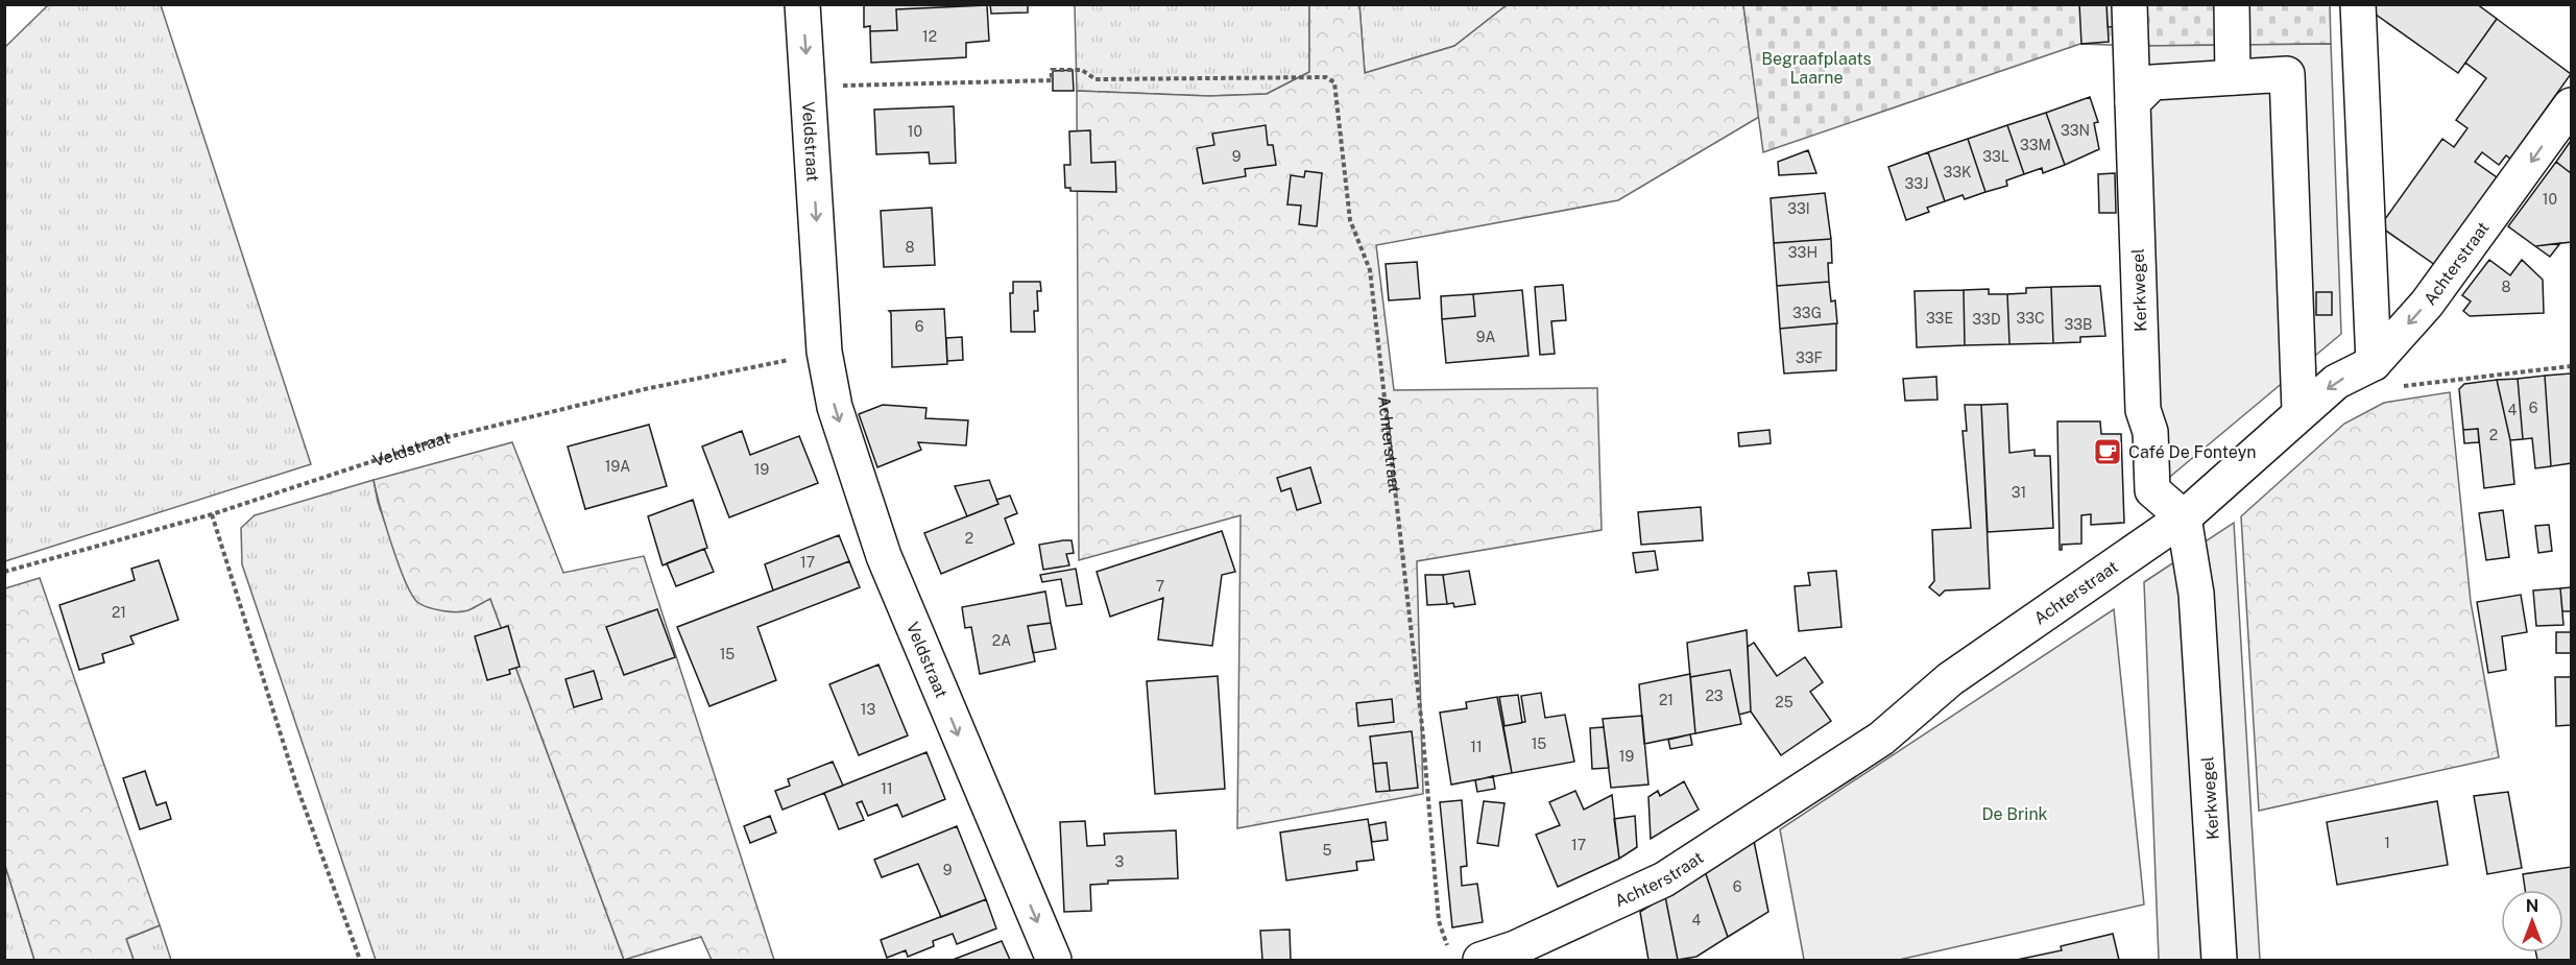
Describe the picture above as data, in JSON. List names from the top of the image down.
{
  "streets": {
    "street": ["Veldstraat", "Achterstraat", "Kerkwegel"]
  },
  "crossings": [
    ["Veldstraat", "Achterstraat"],
    ["Achterstraat", "Kerkwegel"]
  ],
  "one_way": ["Veldstraat"],
  "parks": ["Begraafplaats Laarne", "De Brink"],
  "places": {
    "cafe": ["Café De Fonteyn"]
  },
  "house_numbers": [
    "12",
    "33N",
    "10",
    "33M",
    "9",
    "33L",
    "33K",
    "33J",
    "10",
    "33I",
    "8",
    "33H",
    "8",
    "33G",
    "33E",
    "33C",
    "33D",
    "33B",
    "6",
    "9A",
    "33F",
    "6",
    "4",
    "2",
    "19A",
    "19",
    "31",
    "2",
    "17",
    "7",
    "21",
    "2A",
    "15",
    "23",
    "21",
    "25",
    "13",
    "15",
    "11",
    "19",
    "11",
    "1",
    "17",
    "5",
    "3",
    "9",
    "6",
    "4"
  ],
  "north": "top"
}
